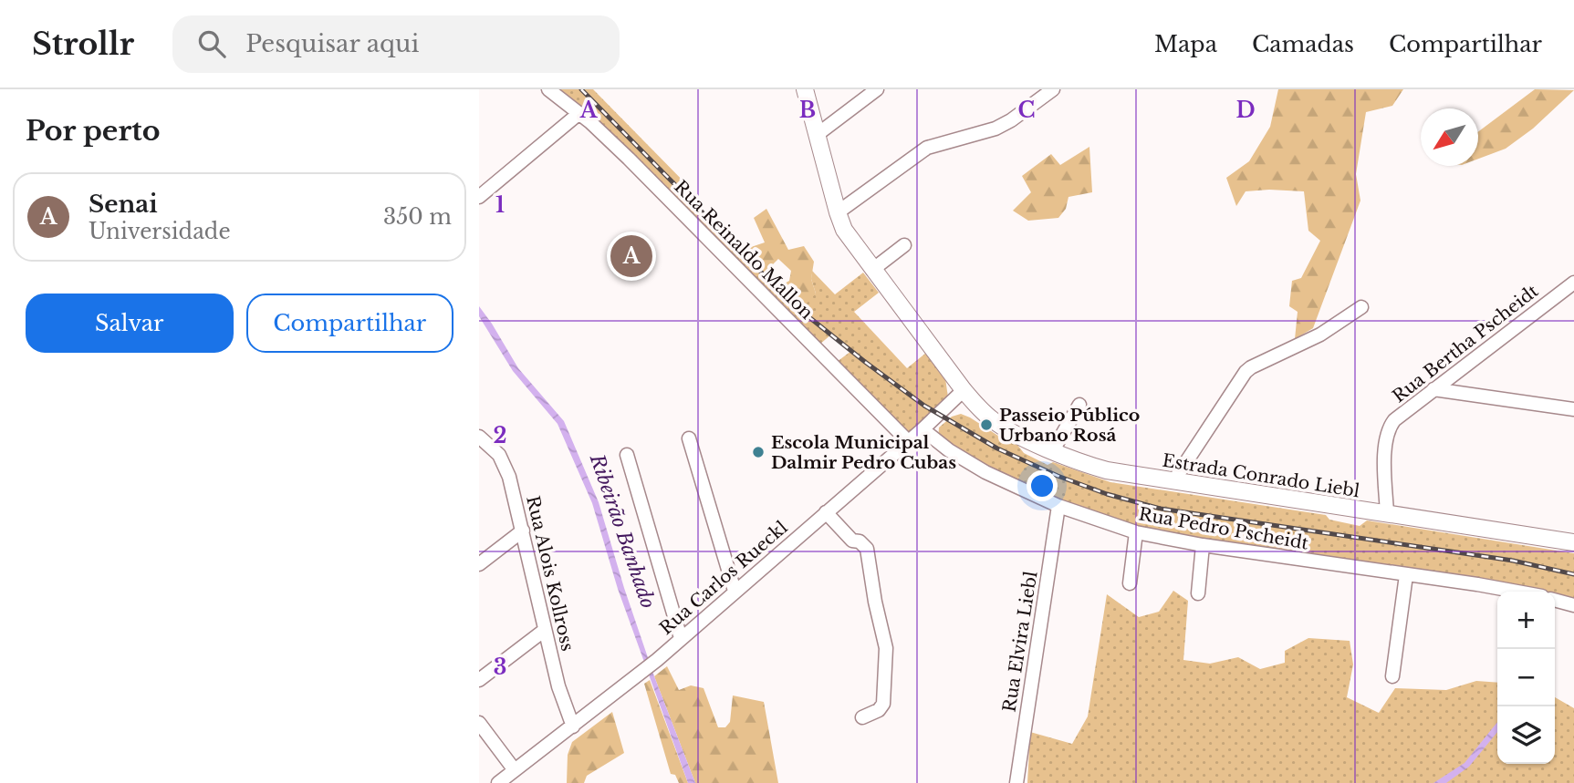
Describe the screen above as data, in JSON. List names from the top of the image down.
{
  "streets": {
    "main road": ["Estrada Conrado Liebl"],
    "street": [
      "Rua Reinaldo Mallon",
      "Rua Bertha Pscheidt",
      "Rua Pedro Pscheidt",
      "Rua Alois Kollross",
      "Rua Carlos Rueckl",
      "Rua Elvira Liebl"
    ]
  },
  "crossings": [
    ["Rua Reinaldo Mallon", "Rua Carlos Rueckl"],
    ["Rua Bertha Pscheidt", "Estrada Conrado Liebl"],
    ["Estrada Conrado Liebl", "Rua Carlos Rueckl"],
    ["Rua Pedro Pscheidt", "Rua Carlos Rueckl"],
    ["Rua Pedro Pscheidt", "Rua Elvira Liebl"],
    ["Rua Alois Kollross", "Rua Carlos Rueckl"]
  ],
  "water": ["Ribeirão Banhado"],
  "places": ["Passeio Público Urbano Rosá", "Escola Municipal Dalmir Pedro Cubas"],
  "north": "bottom left",
  "page": {
    "header": "Strollr",
    "search": "Pesquisar aqui",
    "nav": ["Mapa", "Camadas", "Compartilhar"],
    "heading": "Por perto",
    "list": [
      {
        "mark": "A",
        "name": "Senai",
        "note": "Universidade",
        "value": "350 m"
      }
    ],
    "pins": "A",
    "buttons": ["Salvar", "Compartilhar"],
    "map_buttons": ["+", "−"]
  },
  "grid": {
    "columns": [
      "A",
      "B",
      "C",
      "D"
    ],
    "rows": ["1", "2", "3"]
  }
}
